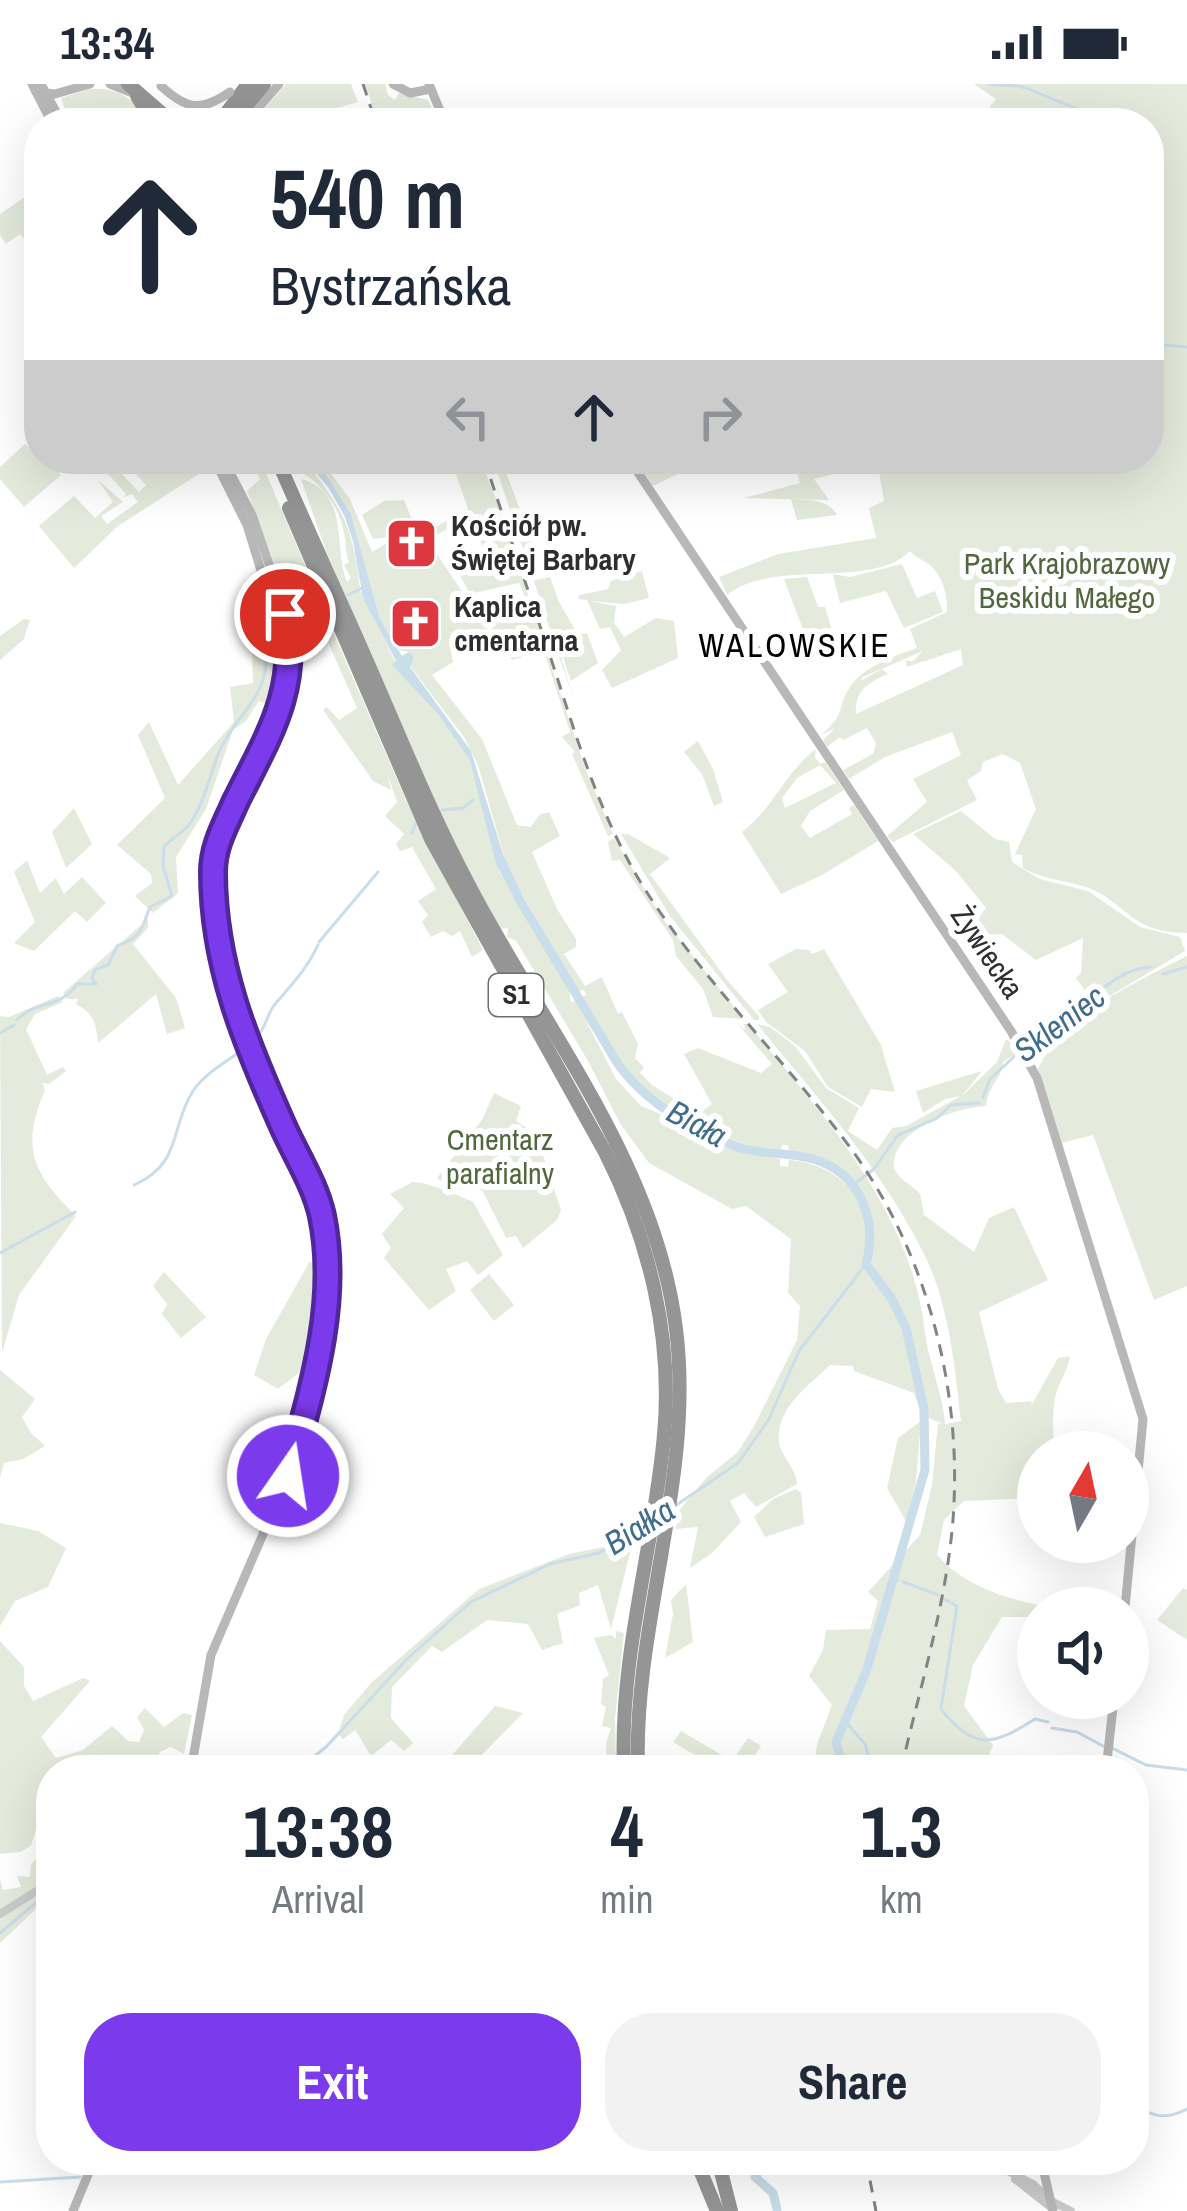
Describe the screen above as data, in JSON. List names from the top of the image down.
{
  "streets": {
    "highway": ["S1"],
    "main road": ["Żywiecka"]
  },
  "districts": ["WALOWSKIE"],
  "water": ["Skleniec", "Biała", "Białka"],
  "parks": ["Park Krajobrazowy Beskidu Małego", "Cmentarz parafialny"],
  "places": {
    "church": ["Kościół pw. Świętej Barbary", "Kaplica cmentarna"]
  },
  "north": "top",
  "page": {
    "status": "13:34",
    "turn": ["540 m", "Bystrzańska"],
    "eta": [
      "13:38",
      "Arrival",
      "4",
      "min",
      "1.3",
      "km"
    ],
    "buttons": ["Exit", "Share"]
  }
}
